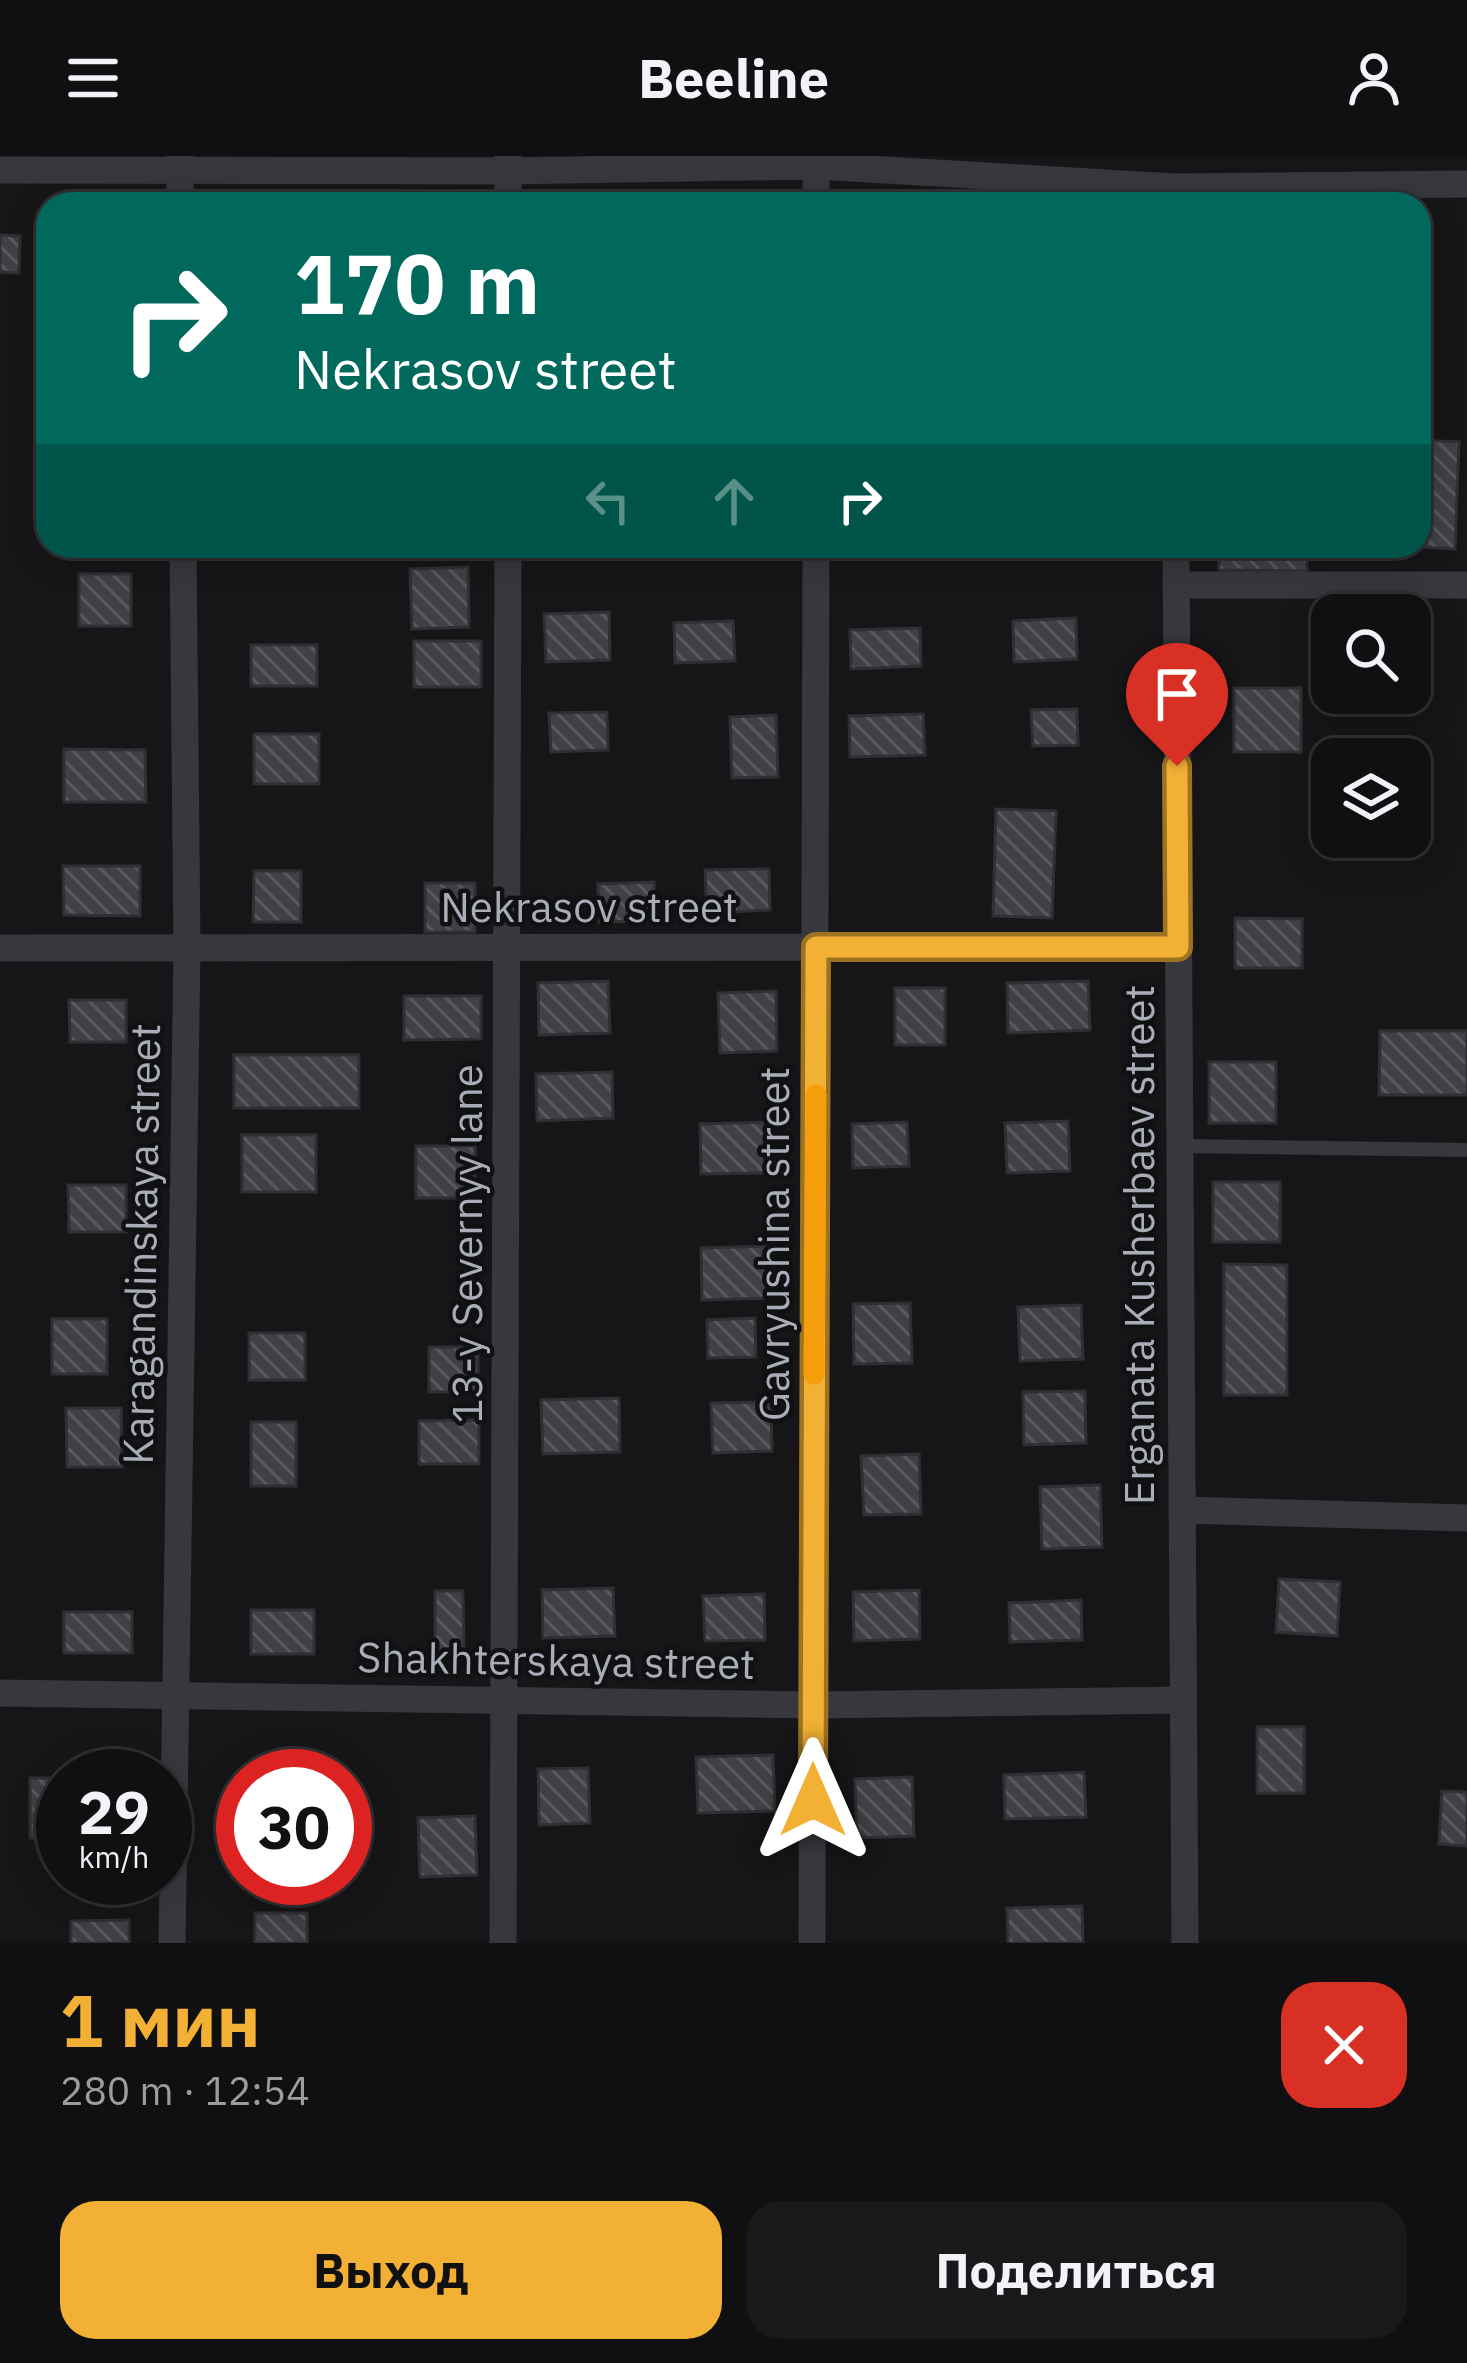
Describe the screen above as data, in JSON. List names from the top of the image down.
{
  "streets": {
    "street": [
      "Nekrasov street",
      "Karagandinskaya street",
      "13-y Severnyy lane",
      "Gavryushina street",
      "Erganata Kusherbaev street",
      "Shakhterskaya street"
    ]
  },
  "crossings": [
    ["Nekrasov street", "Karagandinskaya street"],
    ["Nekrasov street", "13-y Severnyy lane"],
    ["Nekrasov street", "Gavryushina street"],
    ["Nekrasov street", "Erganata Kusherbaev street"],
    ["Karagandinskaya street", "Shakhterskaya street"],
    ["13-y Severnyy lane", "Shakhterskaya street"],
    ["Gavryushina street", "Shakhterskaya street"],
    ["Erganata Kusherbaev street", "Shakhterskaya street"]
  ],
  "page": {
    "header": "Beeline",
    "turn": ["170 m", "Nekrasov street"],
    "speed": "29 km/h",
    "limit": "30",
    "heading": ["1 мин", "280 m · 12:54"],
    "buttons": ["Выход", "Поделиться"]
  }
}
